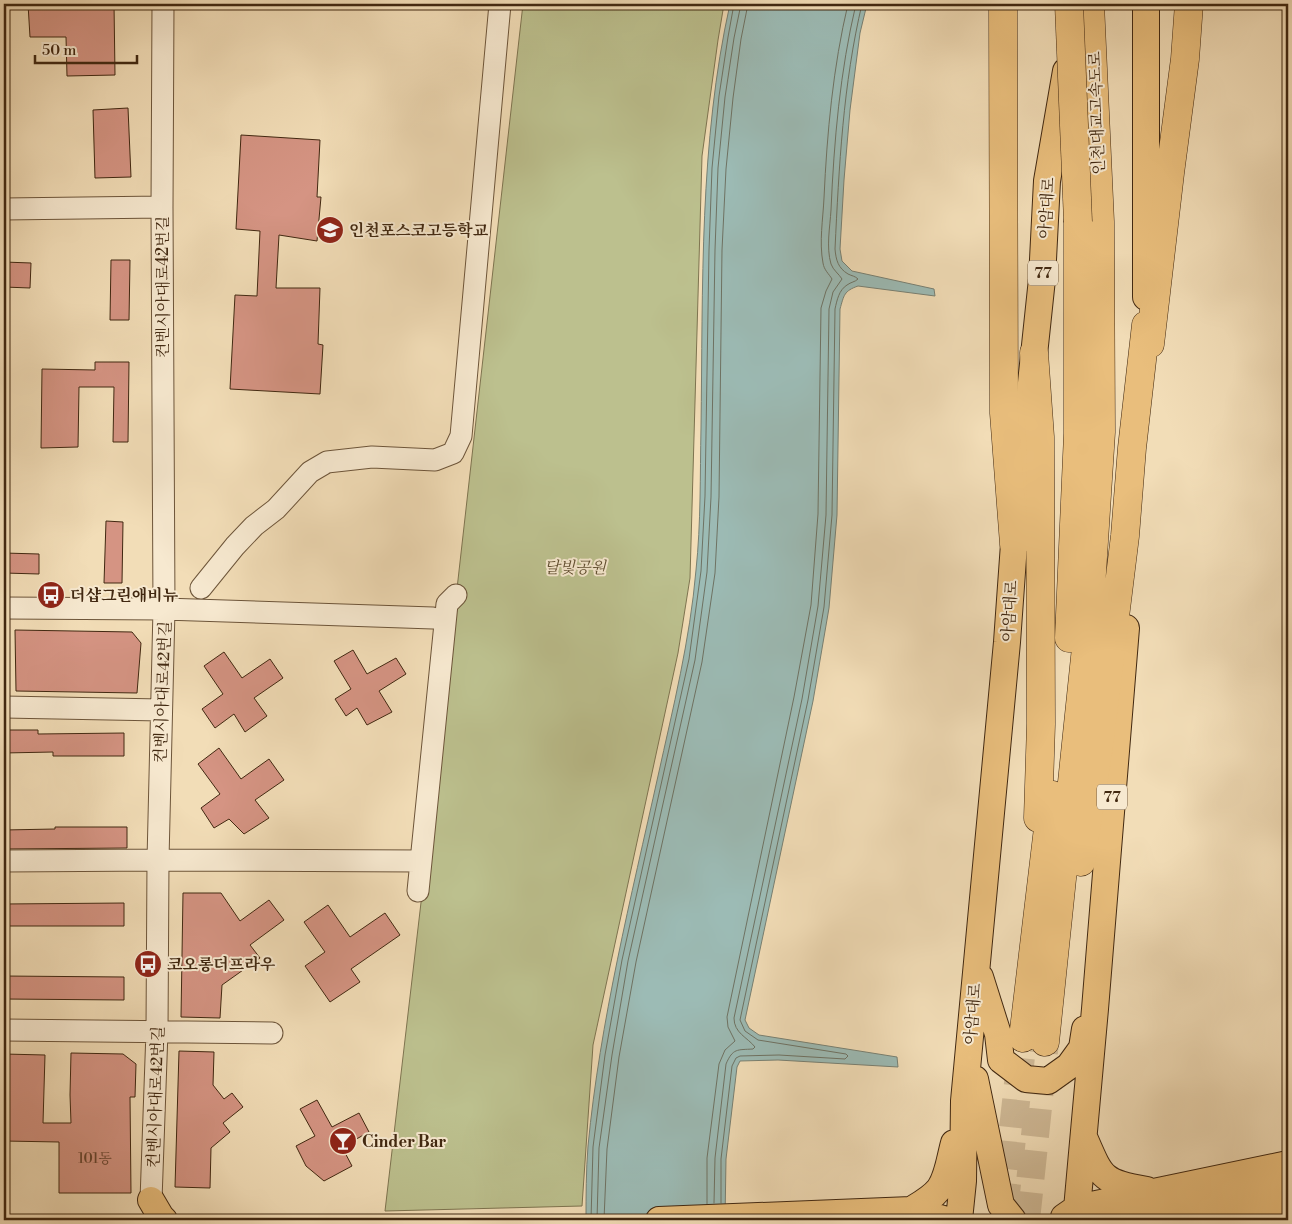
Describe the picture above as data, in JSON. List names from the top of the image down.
{
  "streets": {
    "highway": ["인천대교고속도로", "아암대로"],
    "main road": ["77"],
    "street": ["컨벤시아대로42번길"]
  },
  "crossings": [
    ["인천대교고속도로", "아암대로"]
  ],
  "parks": ["달빛공원"],
  "places": {
    "school or university": ["인천포스코고등학교"],
    "bus stop": ["더샵그린애비뉴", "코오롱더프라우"],
    "bar": ["Cinder Bar"]
  },
  "house_numbers": ["101동"],
  "scale_bar": "50 m"
}
